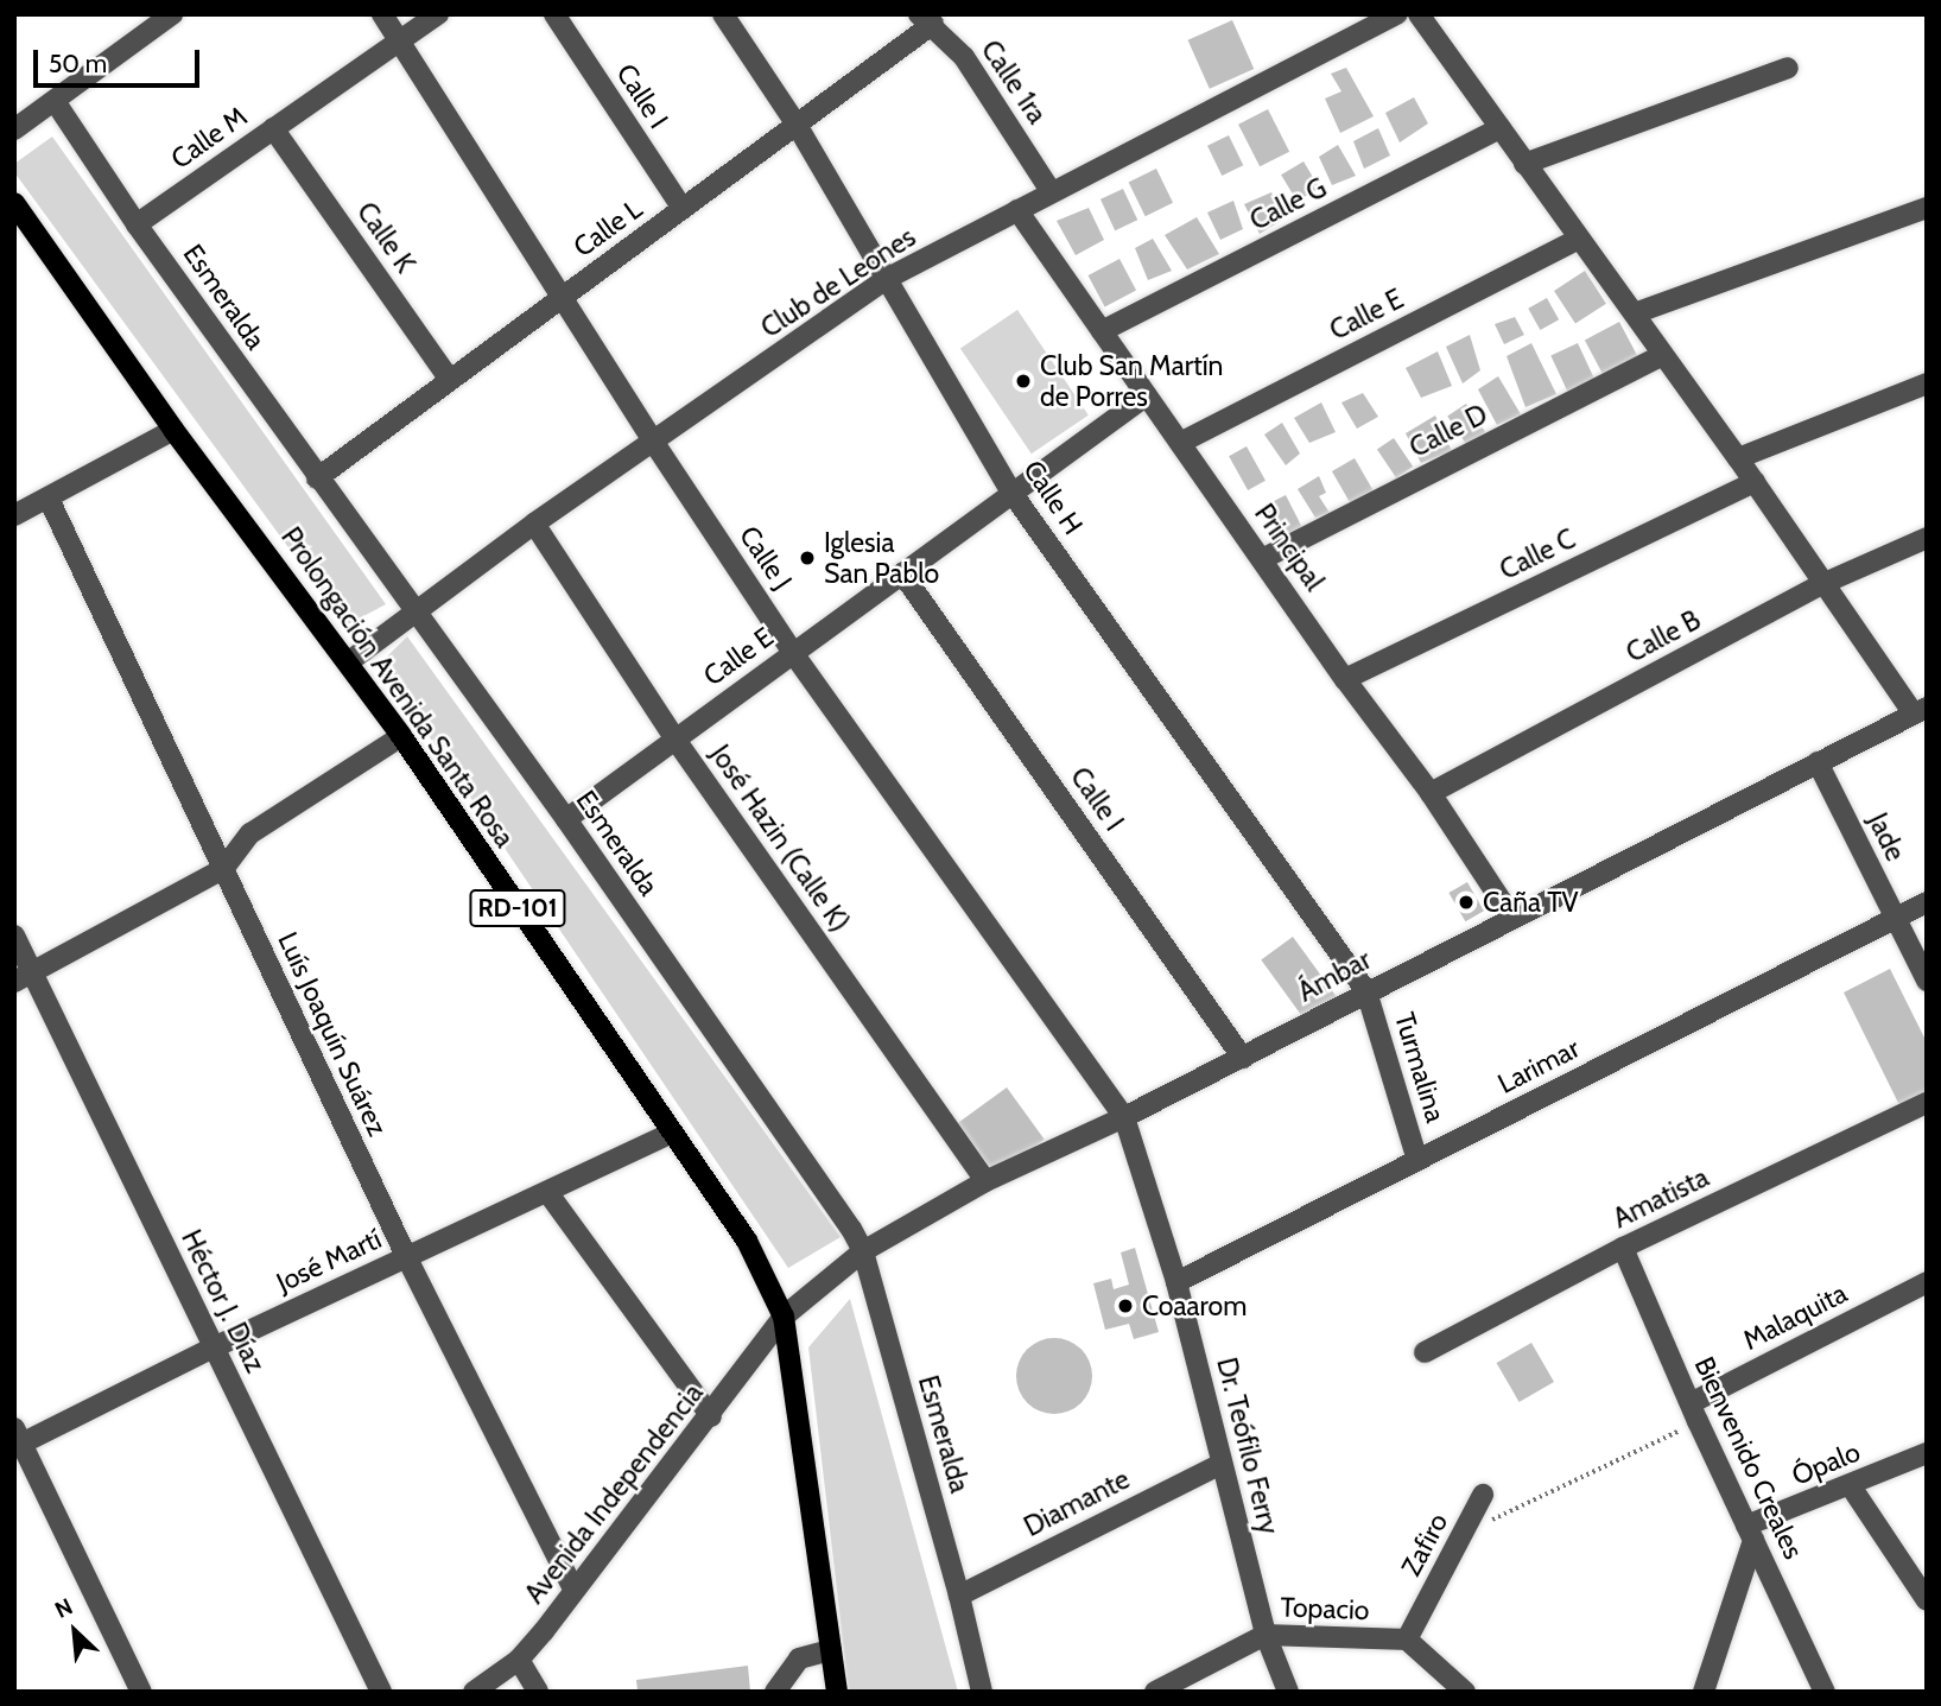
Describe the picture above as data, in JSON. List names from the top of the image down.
{
  "streets": {
    "main road": ["Prolongación Avenida Santa Rosa", "RD-101"],
    "street": [
      "Calle 1ra",
      "Calle I",
      "Calle M",
      "Calle G",
      "Calle L",
      "Calle K",
      "Club de Leones",
      "Esmeralda",
      "Calle E",
      "Calle D",
      "Calle H",
      "Principal",
      "Calle C",
      "Calle J",
      "Calle B",
      "Jade",
      "José Hazin (Calle K)",
      "Ámbar",
      "Luís Joaquín Suárez",
      "Larimar",
      "Turmalina",
      "Amatista",
      "José Martí",
      "Héctor J. Díaz",
      "Malaquita",
      "Dr. Teófilo Ferry",
      "Bienvenido Creales",
      "Ópalo",
      "Avenida Independencia",
      "Diamante",
      "Zafiro",
      "Topacio"
    ]
  },
  "crossings": [
    ["Calle 1ra", "Calle L"],
    ["Calle 1ra", "Club de Leones"],
    ["Calle I", "Calle L"],
    ["Calle I", "Calle E"],
    ["Calle I", "Ámbar"],
    ["Calle M", "Calle K"],
    ["Calle M", "Esmeralda"],
    ["Calle M", "Calle J"],
    ["Calle G", "Principal"],
    ["Calle L", "Calle K"],
    ["Calle L", "Esmeralda"],
    ["Calle L", "Calle H"],
    ["Calle L", "Calle J"],
    ["Club de Leones", "Esmeralda"],
    ["Club de Leones", "Calle H"],
    ["Club de Leones", "Principal"],
    ["Club de Leones", "Calle J"],
    ["Club de Leones", "Prolongación Avenida Santa Rosa"],
    ["Club de Leones", "José Hazin (Calle K)"],
    ["Esmeralda", "Calle E"],
    ["Esmeralda", "Ámbar"],
    ["Esmeralda", "Diamante"],
    ["Calle E", "Calle H"],
    ["Calle E", "Principal"],
    ["Calle E", "Calle J"],
    ["Calle E", "José Hazin (Calle K)"],
    ["Calle D", "Principal"],
    ["Calle H", "Ámbar"],
    ["Calle H", "Turmalina"],
    ["Principal", "Calle C"],
    ["Principal", "Calle B"],
    ["Principal", "Ámbar"],
    ["Calle J", "Ámbar"],
    ["Calle J", "Dr. Teófilo Ferry"],
    ["Prolongación Avenida Santa Rosa", "Ámbar"],
    ["Prolongación Avenida Santa Rosa", "José Martí"],
    ["Prolongación Avenida Santa Rosa", "Avenida Independencia"],
    ["Jade", "Ámbar"],
    ["Jade", "Larimar"],
    ["José Hazin (Calle K)", "Ámbar"],
    ["Ámbar", "Turmalina"],
    ["Ámbar", "Dr. Teófilo Ferry"],
    ["Ámbar", "Avenida Independencia"],
    ["Luís Joaquín Suárez", "José Martí"],
    ["Luís Joaquín Suárez", "Avenida Independencia"],
    ["Larimar", "Turmalina"],
    ["Larimar", "Dr. Teófilo Ferry"],
    ["Amatista", "Bienvenido Creales"],
    ["José Martí", "Héctor J. Díaz"],
    ["Malaquita", "Bienvenido Creales"],
    ["Dr. Teófilo Ferry", "Diamante"],
    ["Dr. Teófilo Ferry", "Topacio"],
    ["Bienvenido Creales", "Ópalo"],
    ["Zafiro", "Topacio"]
  ],
  "places": [
    "Club San Martín de Porres",
    "Iglesia San Pablo",
    "Caña TV",
    "Coaarom"
  ],
  "scale_bar": "50 m",
  "north": "top left"
}
